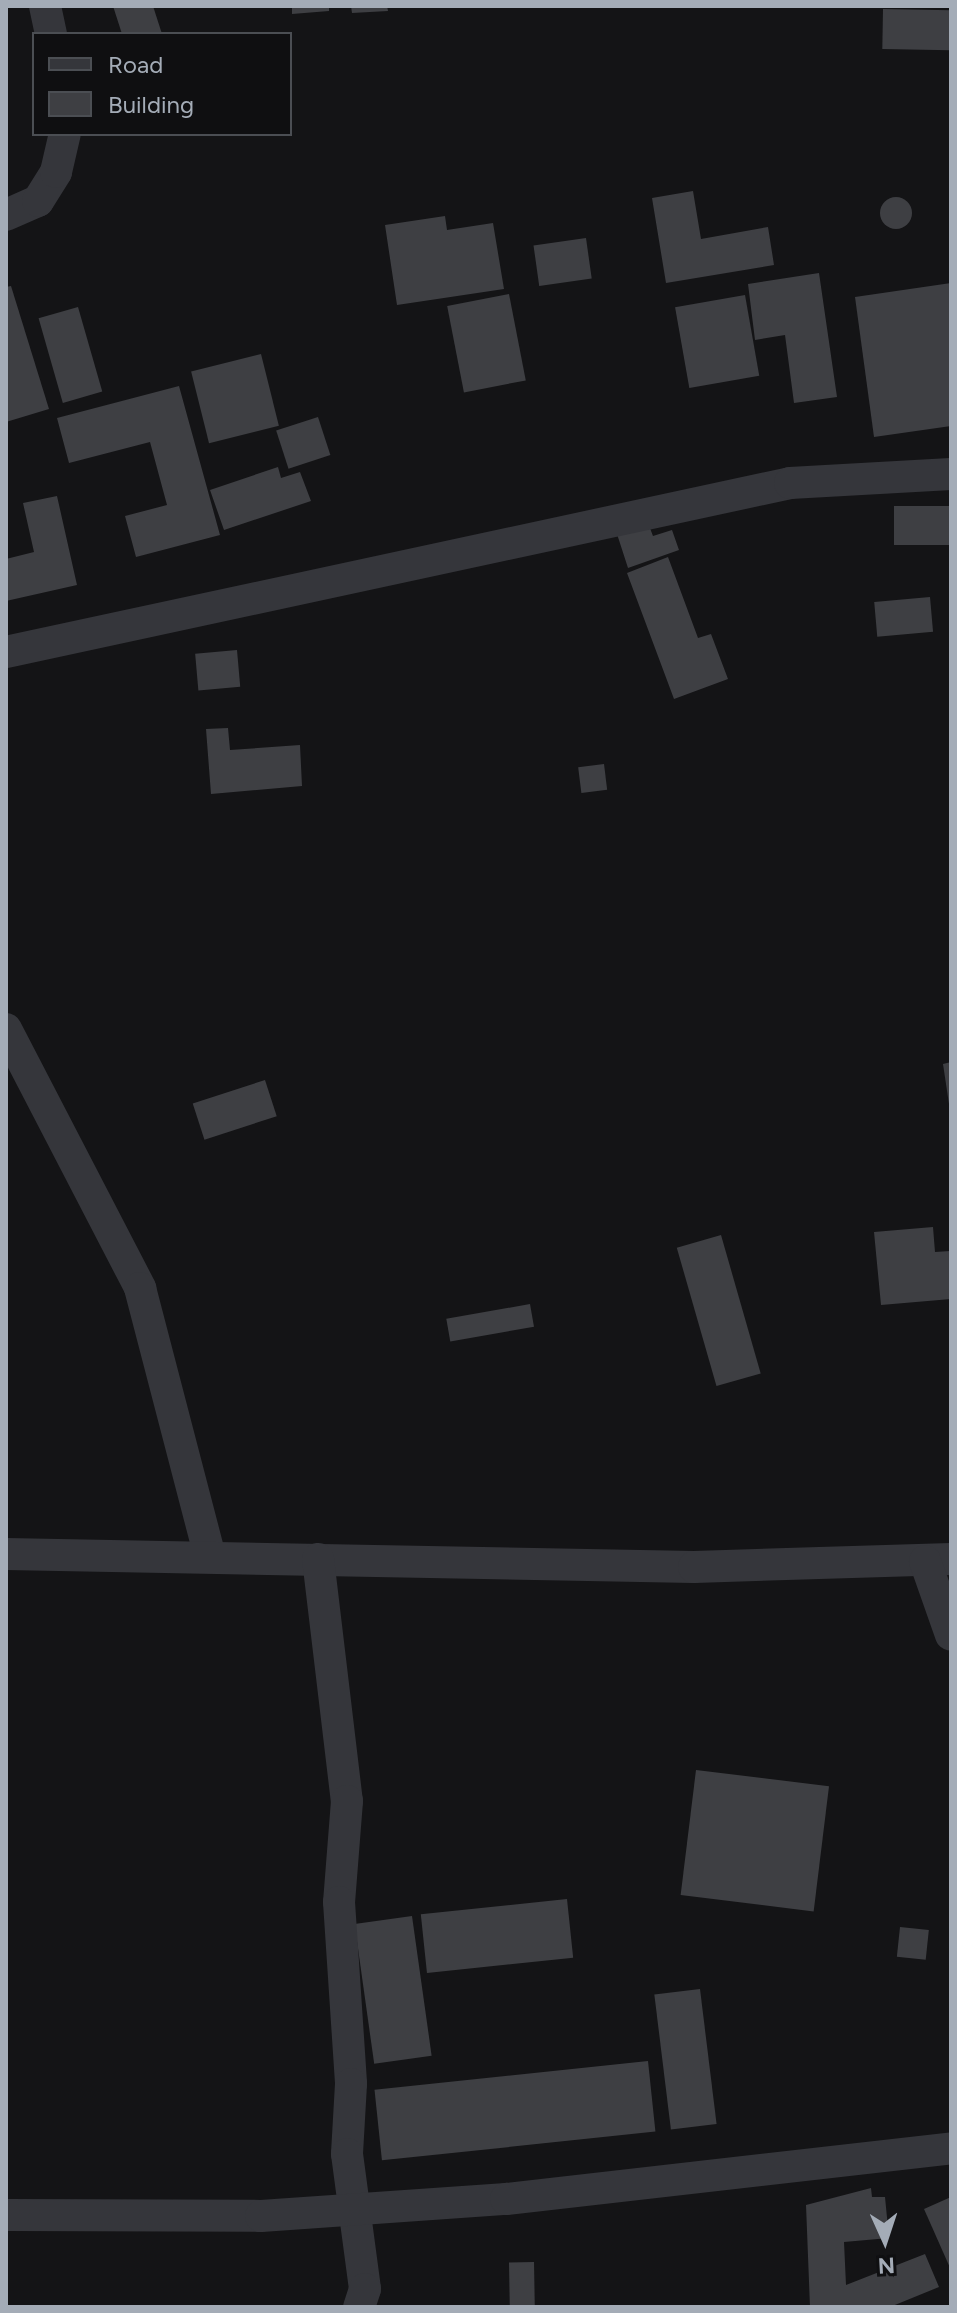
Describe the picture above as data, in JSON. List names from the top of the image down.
{
  "legend": ["Road", "Building"],
  "north": "bottom"
}
